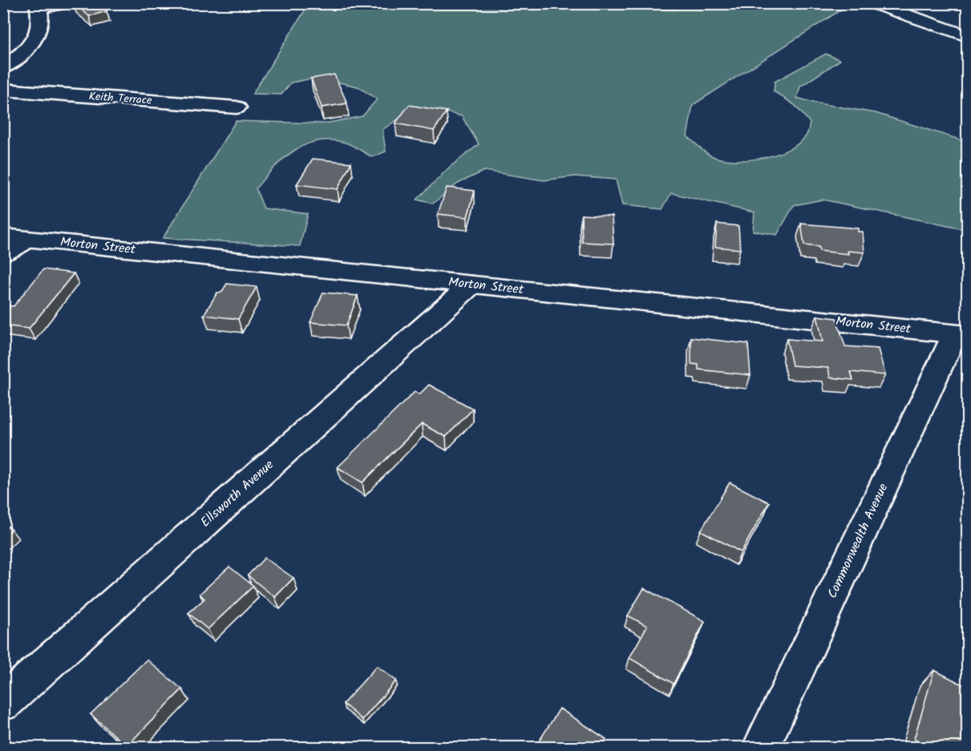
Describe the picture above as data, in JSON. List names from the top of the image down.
{
  "streets": {
    "street": [
      "Keith Terrace",
      "Morton Street",
      "Ellsworth Avenue",
      "Commonwealth Avenue"
    ]
  },
  "crossings": [
    ["Morton Street", "Ellsworth Avenue"],
    ["Morton Street", "Commonwealth Avenue"]
  ]
}
